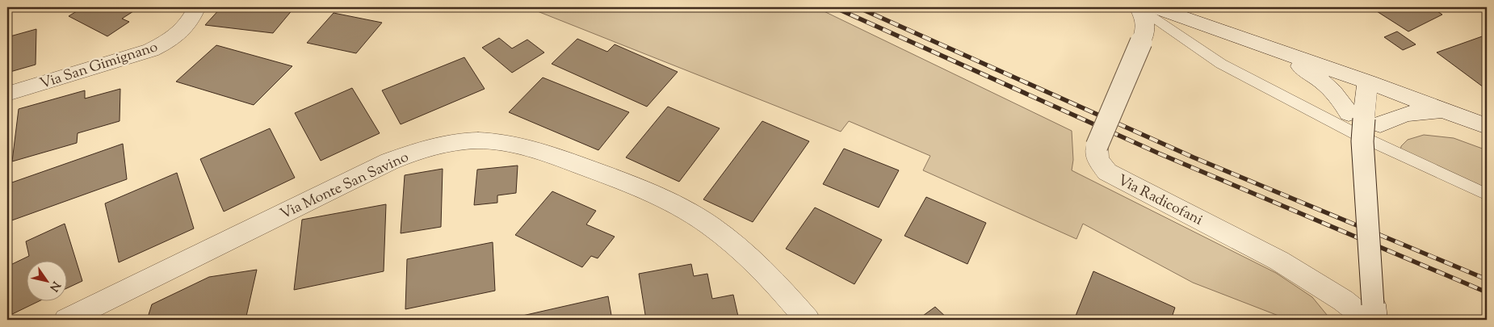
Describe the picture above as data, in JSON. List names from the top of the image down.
{
  "streets": {
    "street": ["Via San Gimignano", "Via Monte San Savino", "Via Radicofani"]
  },
  "north": "bottom right"
}
